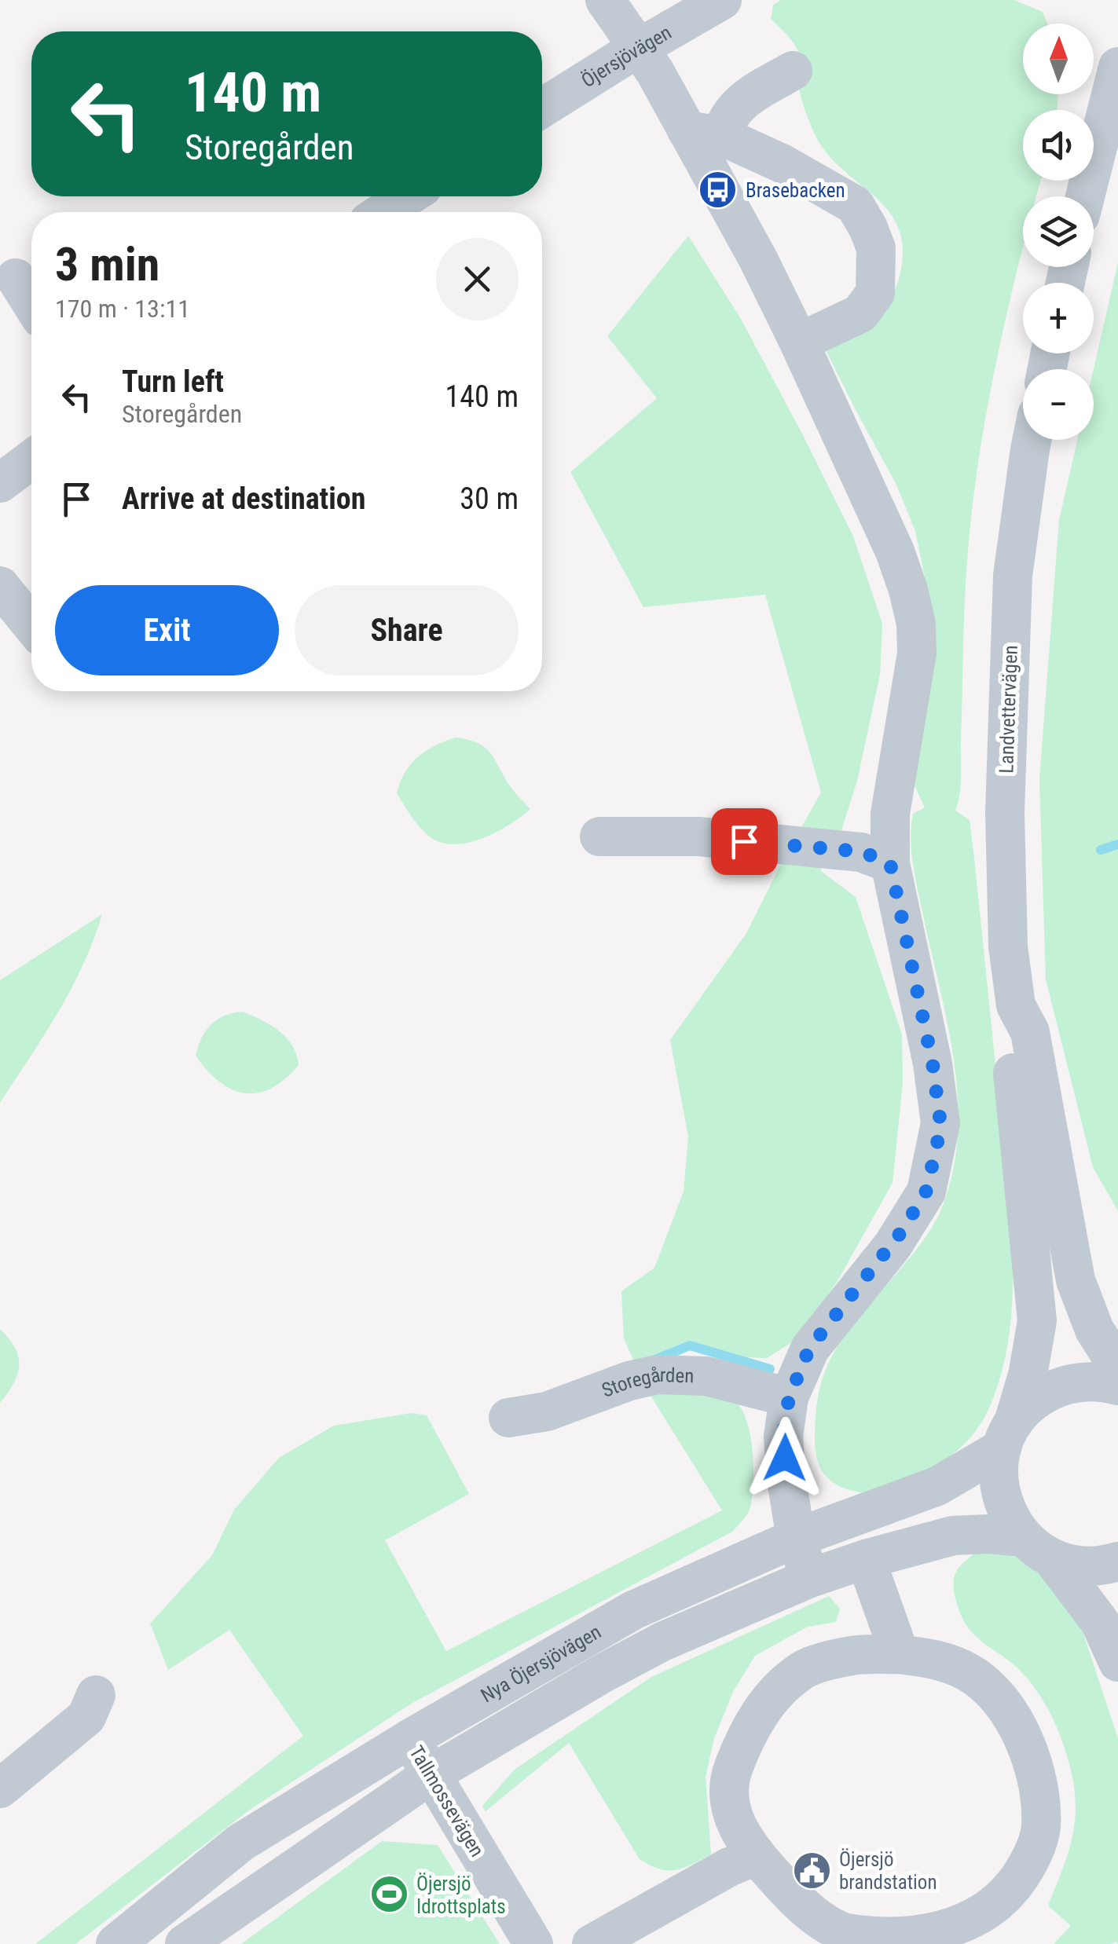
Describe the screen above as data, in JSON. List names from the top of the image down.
{
  "streets": {
    "street": [
      "Öjersjövägen",
      "Landvettervägen",
      "Storegården",
      "Nya Öjersjövägen",
      "Tallmossevägen"
    ]
  },
  "crossings": [
    ["Landvettervägen", "Nya Öjersjövägen"],
    ["Nya Öjersjövägen", "Tallmossevägen"]
  ],
  "places": {
    "bus stop": ["Brasebacken"],
    "public building": ["Öjersjö brandstation"],
    "sports": ["Öjersjö Idrottsplats"]
  },
  "north": "top",
  "page": {
    "map_buttons": ["+", "−"],
    "turn": ["140 m", "Storegården"],
    "heading": ["3 min", "170 m · 13:11"],
    "list": [
      {
        "name": "Turn left",
        "note": "Storegården",
        "value": "140 m"
      },
      {
        "name": "Arrive at destination",
        "value": "30 m"
      }
    ],
    "buttons": ["Exit", "Share"]
  }
}
